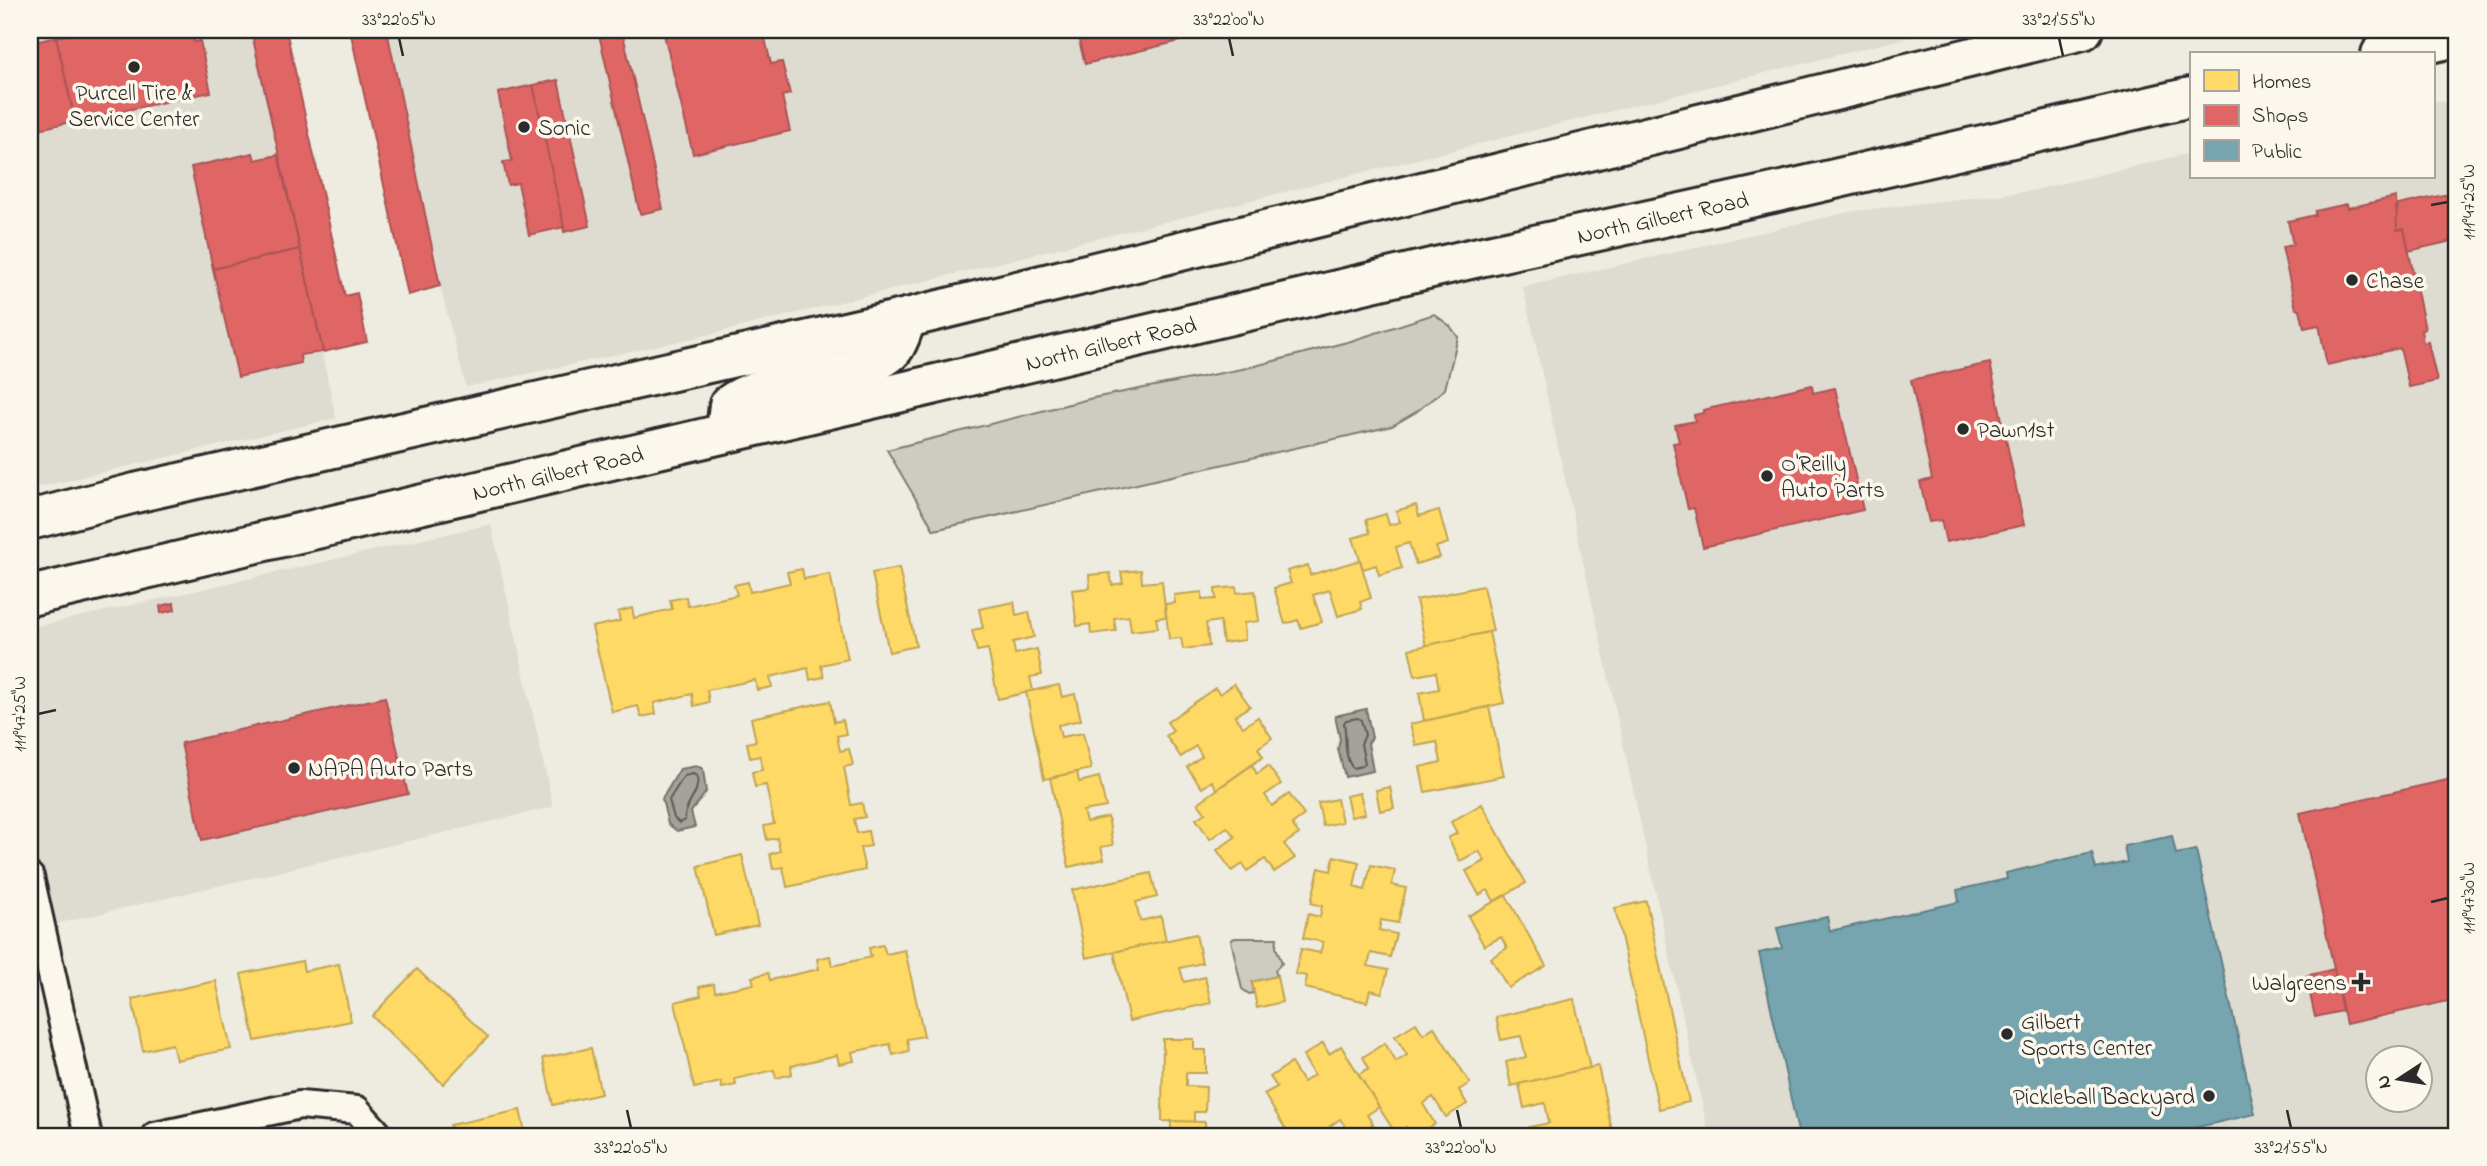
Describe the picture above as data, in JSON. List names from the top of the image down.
{
  "streets": {
    "main road": ["North Gilbert Road"]
  },
  "places": {
    "other": [
      "Purcell Tire & Service Center",
      "Sonic",
      "Chase",
      "Pawn1st",
      "O'Reilly Auto Parts",
      "NAPA Auto Parts",
      "Gilbert Sports Center",
      "Pickleball Backyard"
    ],
    "health": ["Walgreens"]
  },
  "legend": ["Homes", "Shops", "Public"],
  "north": "left",
  "coordinates": [
    "33°22'05\"N",
    "33°22'00\"N",
    "33°21'55\"N",
    "111°47'25\"W",
    "111°47'30\"W"
  ]
}
